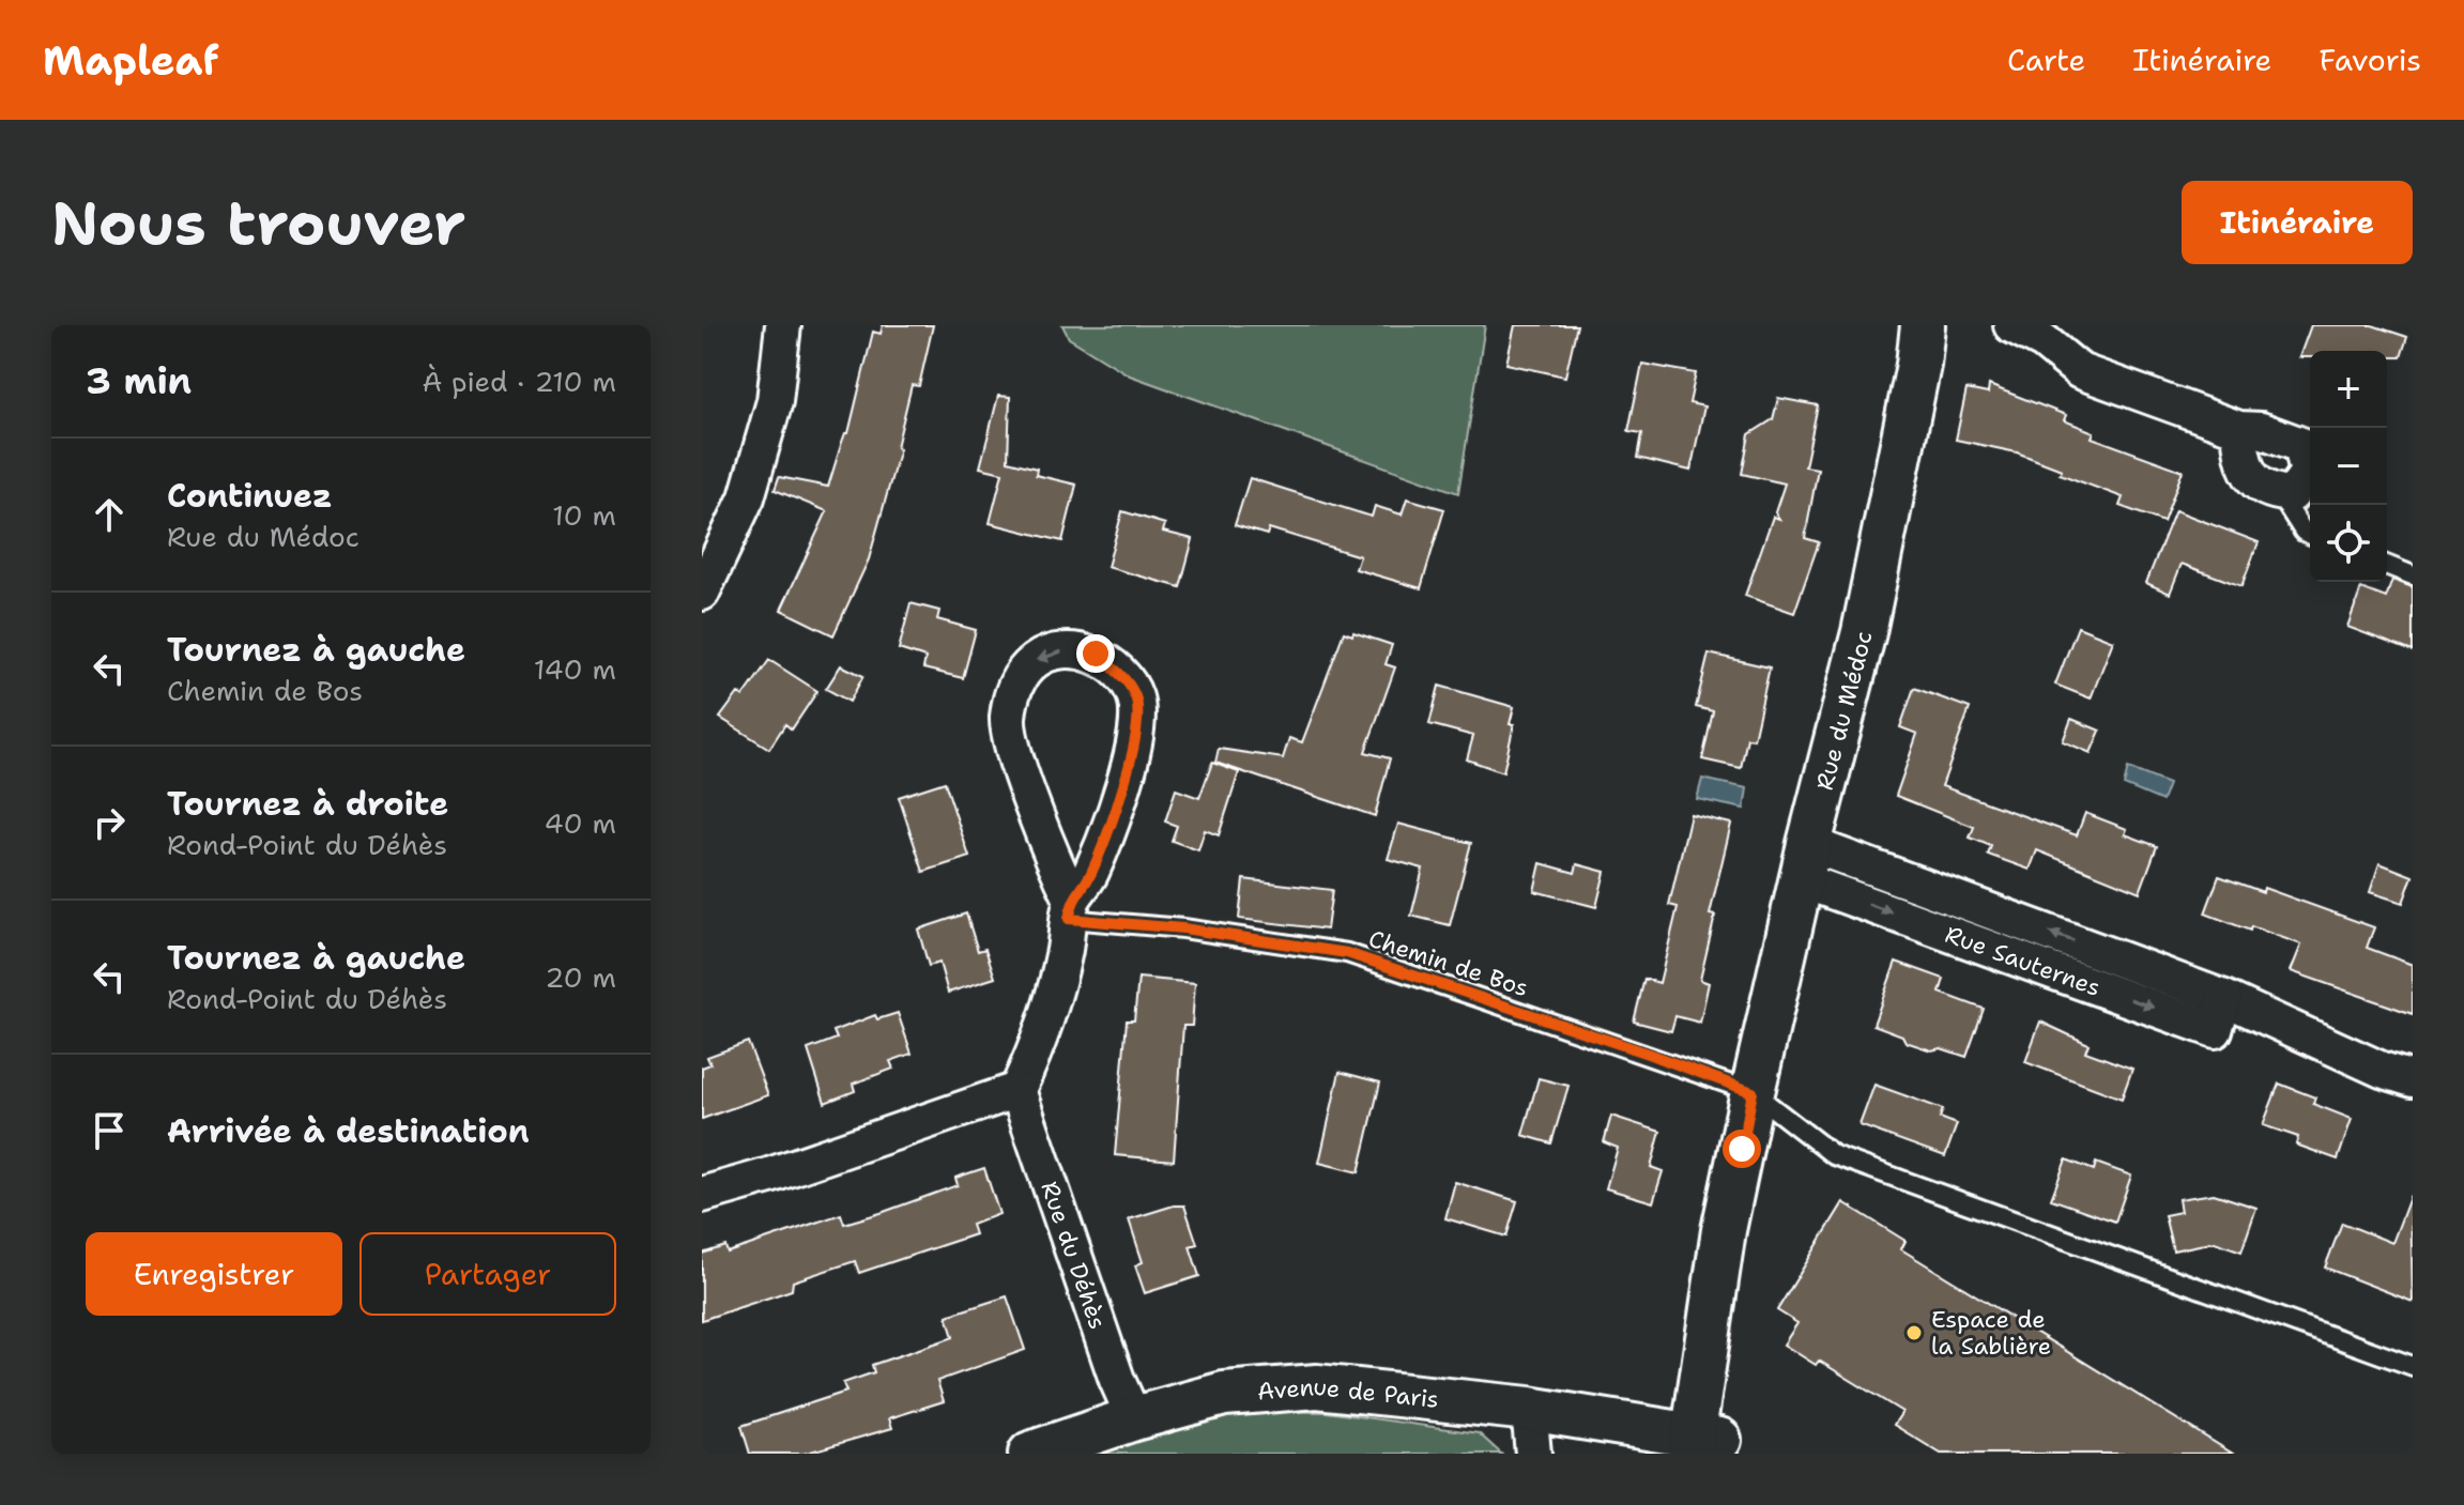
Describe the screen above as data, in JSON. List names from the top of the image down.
{
  "streets": {
    "street": [
      "Rue du Médoc",
      "Rue Sauternes",
      "Rue du Déhès",
      "Avenue de Paris"
    ],
    "lane": ["Chemin de Bos"]
  },
  "crossings": [
    ["Rue du Médoc", "Rue Sauternes"],
    ["Rue du Médoc", "Chemin de Bos"],
    ["Rue du Médoc", "Avenue de Paris"],
    ["Rue du Déhès", "Avenue de Paris"]
  ],
  "places": ["Espace de la Sablière"],
  "page": {
    "header": "Mapleaf",
    "nav": ["Carte", "Itinéraire", "Favoris"],
    "buttons": [
      "Itinéraire",
      ["Enregistrer", "Partager"]
    ],
    "title": "Nous trouver",
    "heading": ["3 min", "À pied · 210 m"],
    "map_buttons": ["+", "−"],
    "list": [
      ["Continuez", "Rue du Médoc", "10 m"],
      ["Tournez à gauche", "Chemin de Bos", "140 m"],
      ["Tournez à droite", "Rond-Point du Déhès", "40 m"],
      ["Tournez à gauche", "Rond-Point du Déhès", "20 m"],
      "Arrivée à destination"
    ]
  }
}
